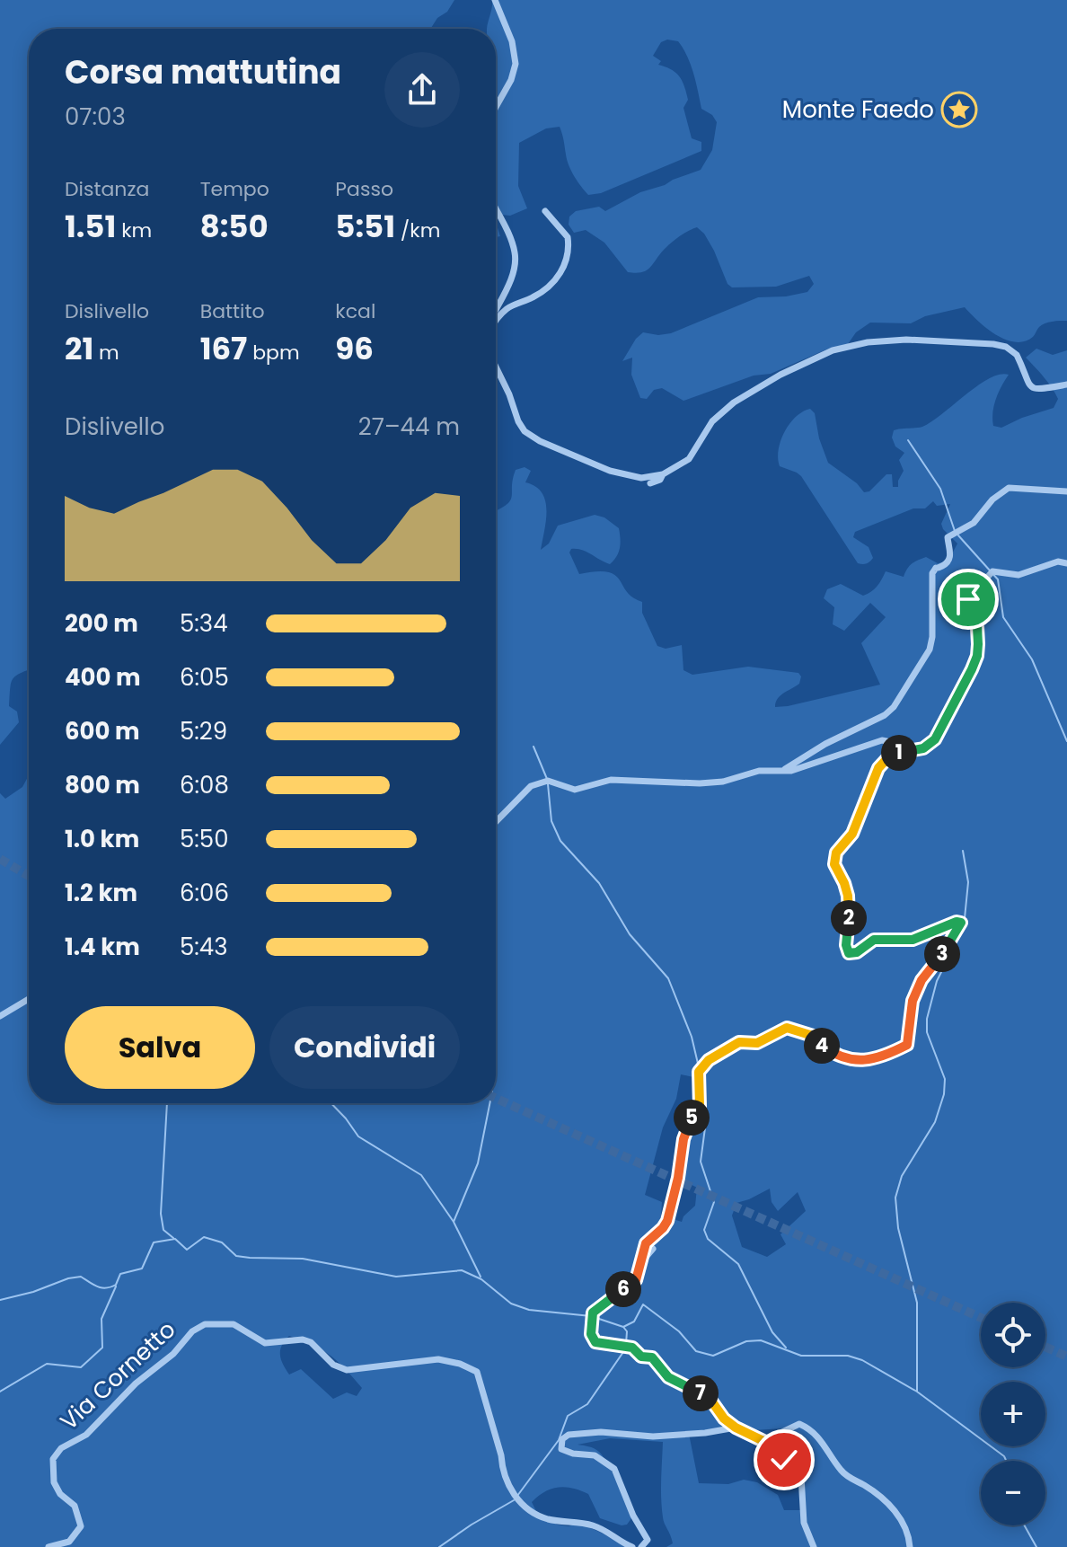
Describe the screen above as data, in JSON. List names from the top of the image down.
{
  "streets": {
    "street": ["Via Cornetto"]
  },
  "places": {
    "place": ["Monte Faedo"]
  },
  "page": {
    "heading": ["Corsa mattutina", "07:03"],
    "stats": [
      ["Distanza", "1.51 km"],
      ["Tempo", "8:50"],
      ["Passo", "5:51 /km"],
      ["Dislivello", "21 m"],
      ["Battito", "167 bpm"],
      ["kcal", "96"]
    ],
    "chart": ["Dislivello", "27–44 m"],
    "list": [
      {
        "name": "200 m",
        "note": "5:34"
      },
      {
        "name": "400 m",
        "note": "6:05"
      },
      {
        "name": "600 m",
        "note": "5:29"
      },
      {
        "name": "800 m",
        "note": "6:08"
      },
      {
        "name": "1.0 km",
        "note": "5:50"
      },
      {
        "name": "1.2 km",
        "note": "6:06"
      },
      {
        "name": "1.4 km",
        "note": "5:43"
      }
    ],
    "pins": [
      "1",
      "2",
      "3",
      "4",
      "5",
      "6",
      "7"
    ],
    "buttons": ["Salva", "Condividi"],
    "map_buttons": ["+", "−"]
  }
}
